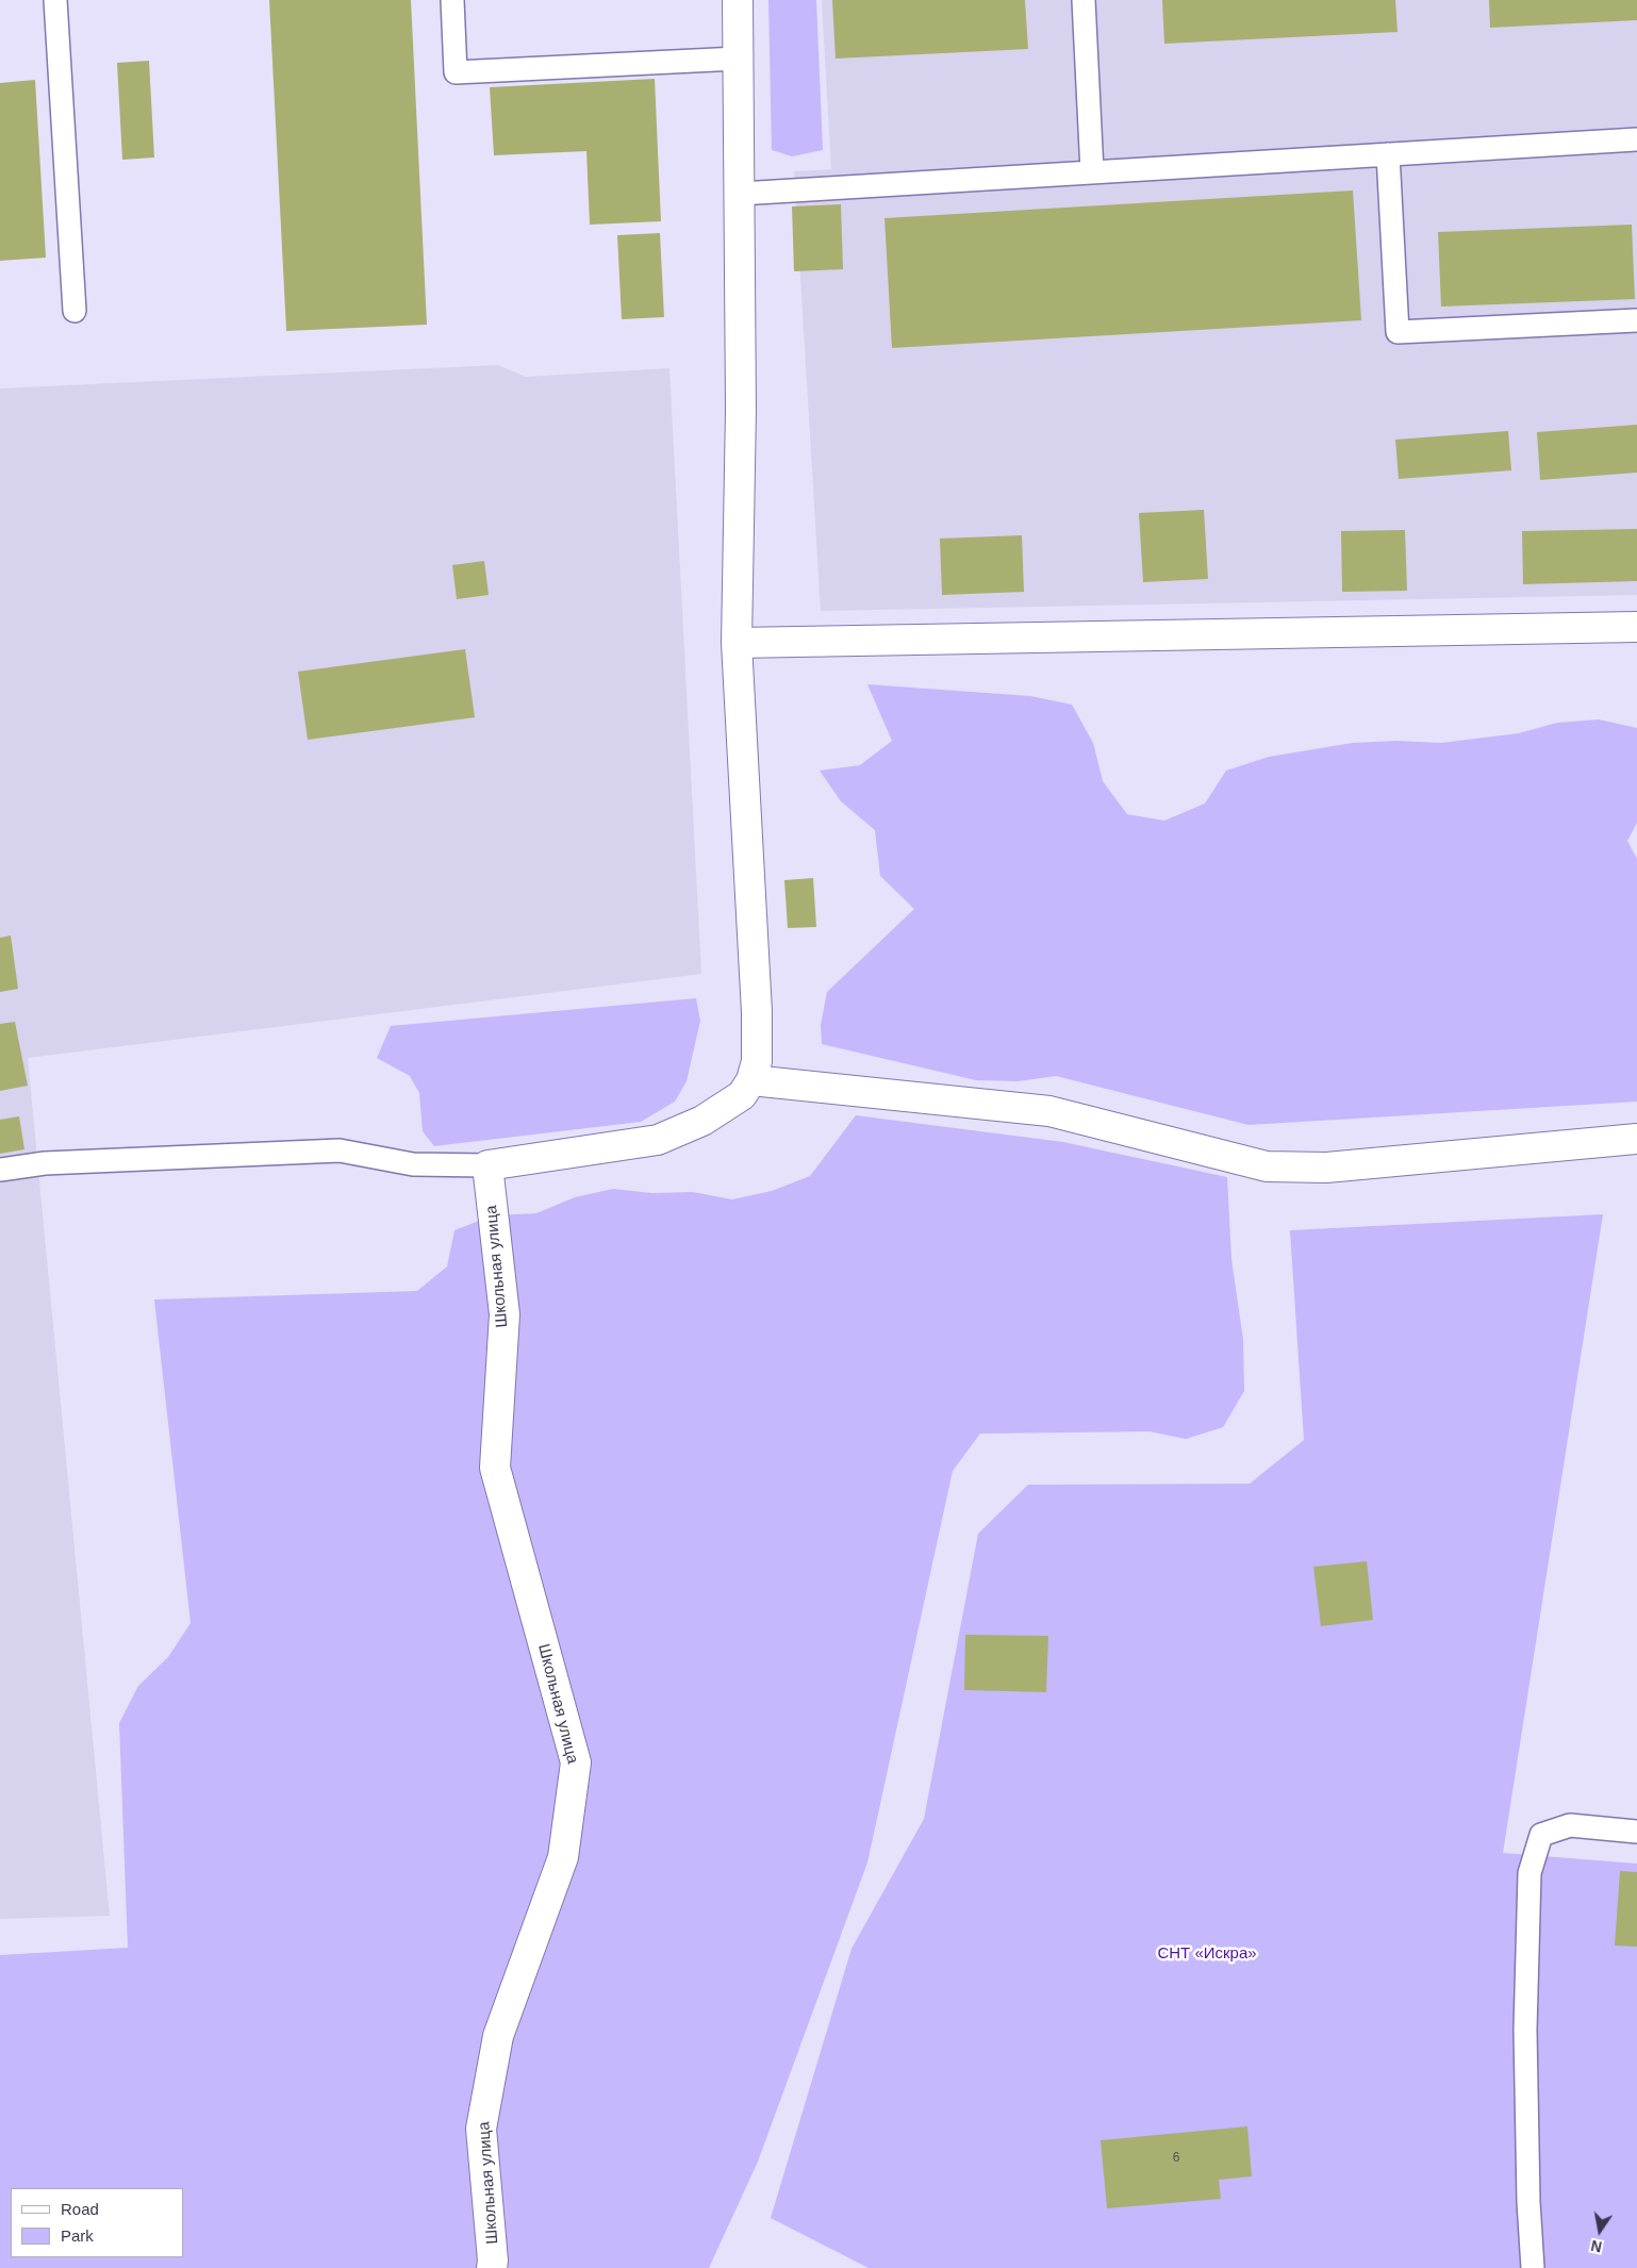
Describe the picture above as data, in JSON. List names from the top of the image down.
{
  "streets": {
    "street": ["Школьная улица"]
  },
  "parks": ["СНТ «Искра»"],
  "house_numbers": ["6"],
  "legend": ["Road", "Park"],
  "north": "bottom"
}
